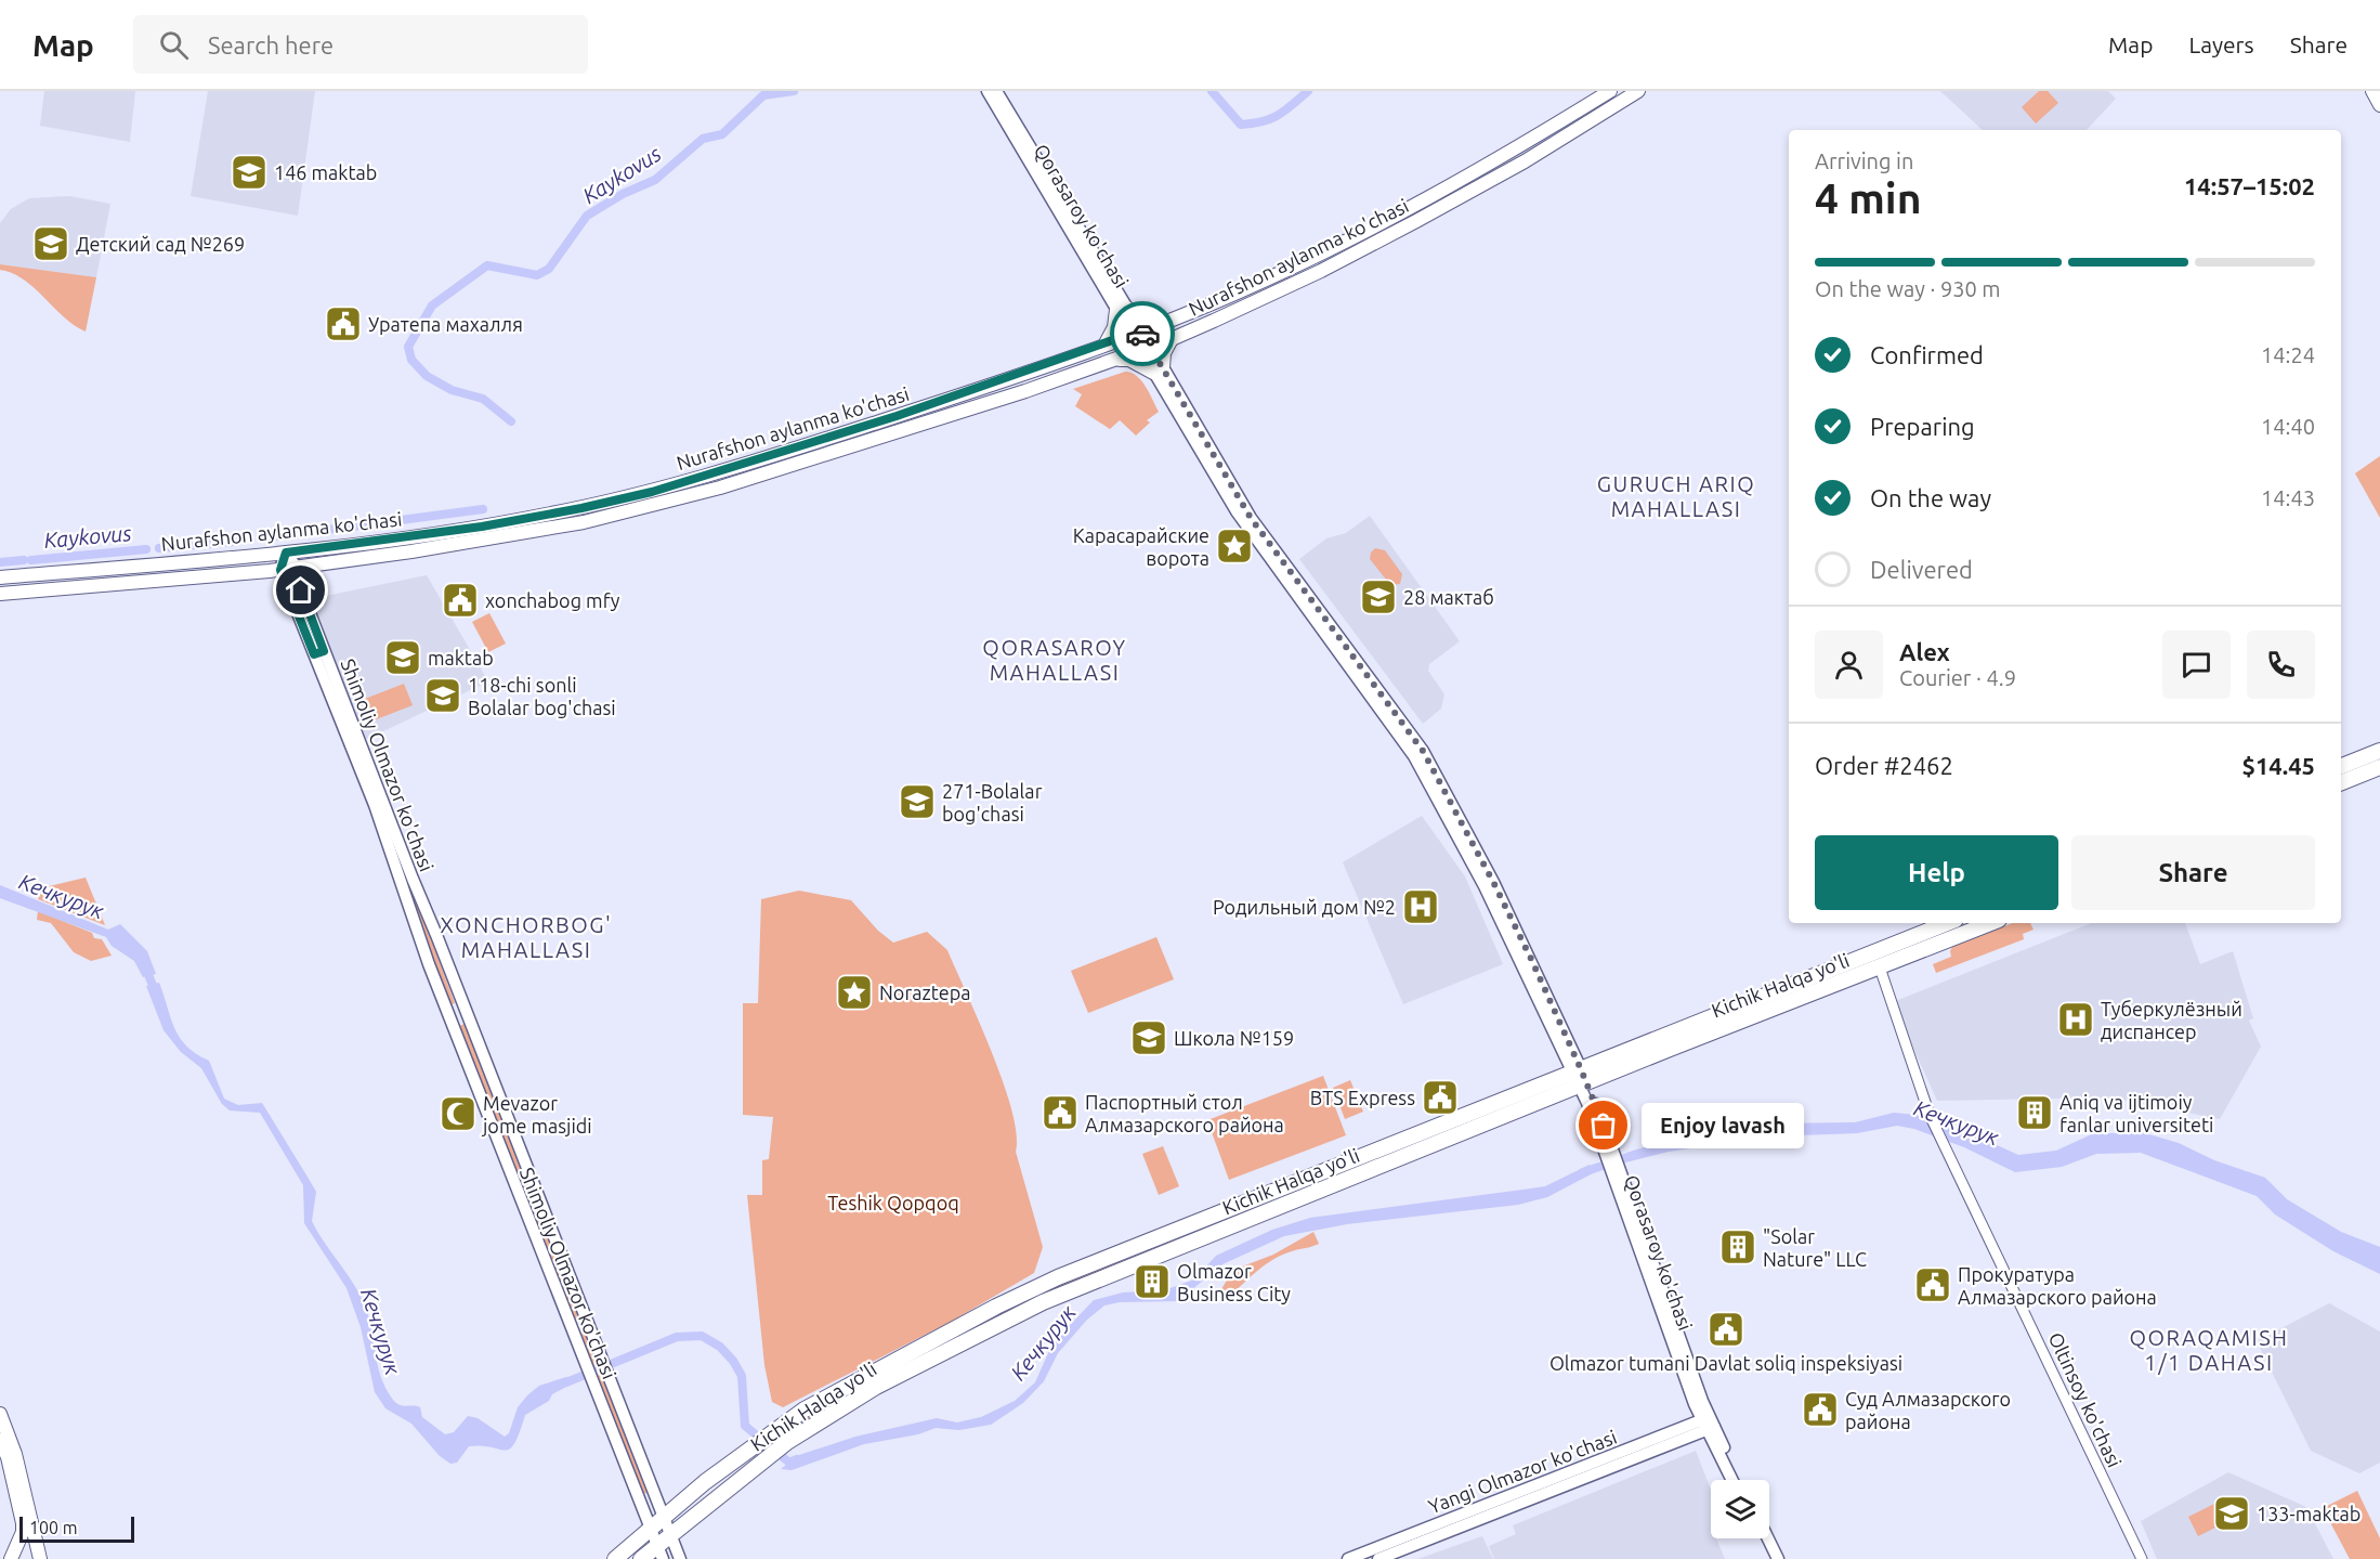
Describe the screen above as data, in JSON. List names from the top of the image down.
{
  "streets": {
    "highway": ["Kichik Halqa yo'li"],
    "main road": [
      "Qorasaroy ko'chasi",
      "Nurafshon aylanma ko'chasi",
      "Shimoliy Olmazor ko'chasi",
      "Yangi Olmazor ko'chasi"
    ],
    "street": ["Oltinsoy ko'chasi"]
  },
  "crossings": [
    ["Qorasaroy ko'chasi", "Nurafshon aylanma ko'chasi"],
    ["Qorasaroy ko'chasi", "Kichik Halqa yo'li"],
    ["Qorasaroy ko'chasi", "Yangi Olmazor ko'chasi"],
    ["Nurafshon aylanma ko'chasi", "Shimoliy Olmazor ko'chasi"],
    ["Shimoliy Olmazor ko'chasi", "Kichik Halqa yo'li"],
    ["Kichik Halqa yo'li", "Oltinsoy ko'chasi"]
  ],
  "districts": [
    "GURUCH ARIQ MAHALLASI",
    "QORASAROY MAHALLASI",
    "XONCHORBOG' MAHALLASI",
    "QORAQAMISH 1/1 DAHASI"
  ],
  "water": ["Kaykovus", "Кечкурук"],
  "parks": ["Teshik Qopqoq"],
  "places": {
    "school or university": [
      "146 maktab",
      "Детский сад №269",
      "28 мактаб",
      "maktab",
      "118-chi sonli Bolalar bog'chasi",
      "271-Bolalar bog'chasi",
      "Школа №159",
      "133-maktab"
    ],
    "public building": [
      "Уратепа махалля",
      "xonchabog mfy",
      "BTS Express",
      "Паспортный стол Алмазарского района",
      "Прокуратура Алмазарского района",
      "Olmazor tumani Davlat soliq inspeksiyasi",
      "Суд Алмазарского района"
    ],
    "place": ["Карасарайские ворота", "Noraztepa"],
    "hospital": ["Родильный дом №2", "Туберкулёзный диспансер"],
    "building": ["Aniq va ijtimoiy fanlar universiteti", "\"Solar Nature\" LLC", "Olmazor Business City"],
    "mosque": ["Mevazor jome masjidi"],
    "other": ["Enjoy lavash"]
  },
  "scale_bar": "100 m",
  "page": {
    "header": "Map",
    "search": "Search here",
    "nav": ["Map", "Layers", "Share"],
    "heading": ["4 min", "Arriving in", "14:57–15:02"],
    "panel": [
      "Alex",
      "Courier · 4.9",
      "Order #2462",
      "$14.45"
    ],
    "bar": "On the way · 930 m",
    "list": [
      ["Confirmed", "14:24"],
      ["Preparing", "14:40"],
      ["On the way", "14:43"],
      "Delivered"
    ],
    "buttons": ["Help", "Share"],
    "bubble": "Enjoy lavash",
    "scale": "100 m"
  }
}
